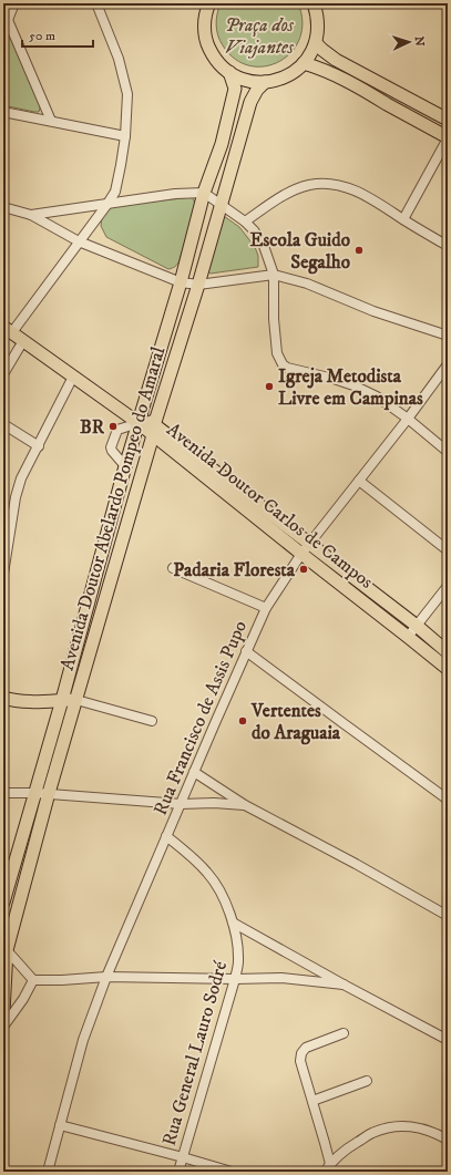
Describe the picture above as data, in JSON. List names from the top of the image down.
{
  "streets": {
    "main road": ["Avenida Doutor Carlos de Campos", "Avenida Doutor Abelardo Pompeo do Amaral"],
    "street": ["Rua Francisco de Assis Pupo", "Rua General Lauro Sodré"]
  },
  "crossings": [
    ["Avenida Doutor Carlos de Campos", "Avenida Doutor Abelardo Pompeo do Amaral"],
    ["Avenida Doutor Carlos de Campos", "Rua Francisco de Assis Pupo"],
    ["Rua Francisco de Assis Pupo", "Rua General Lauro Sodré"]
  ],
  "parks": ["Praça dos Viajantes"],
  "places": [
    "Escola Guido Segalho",
    "Igreja Metodista Livre em Campinas",
    "BR",
    "Padaria Floresta",
    "Vertentes do Araguaia"
  ],
  "scale_bar": "50 m",
  "north": "right"
}
